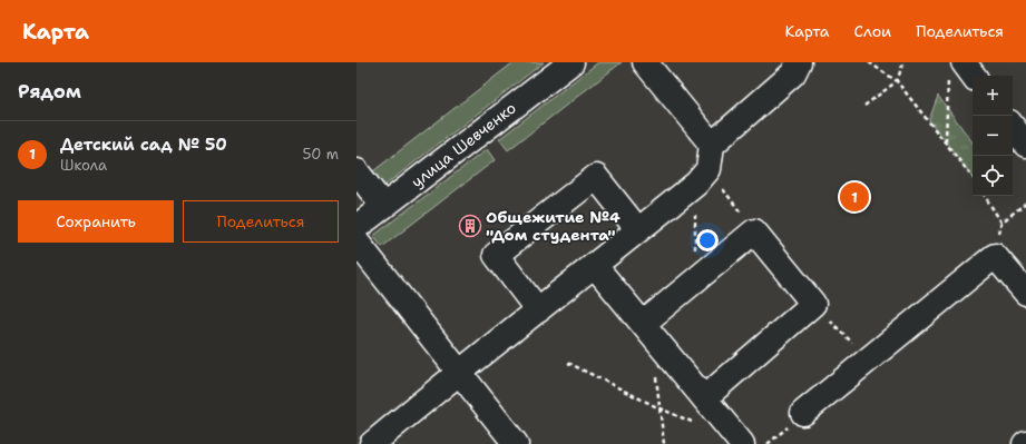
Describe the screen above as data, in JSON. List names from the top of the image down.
{
  "streets": {
    "street": ["улица Шевченко"]
  },
  "places": {
    "building": ["Общежитие №4 \"Дом студента\""]
  },
  "page": {
    "header": "Карта",
    "nav": ["Карта", "Слои", "Поделиться"],
    "heading": "Рядом",
    "map_buttons": ["+", "−"],
    "list": [
      {
        "mark": "1",
        "name": "Детский сад № 50",
        "note": "Школа",
        "value": "50 m"
      }
    ],
    "pins": "1",
    "buttons": ["Сохранить", "Поделиться"]
  }
}
